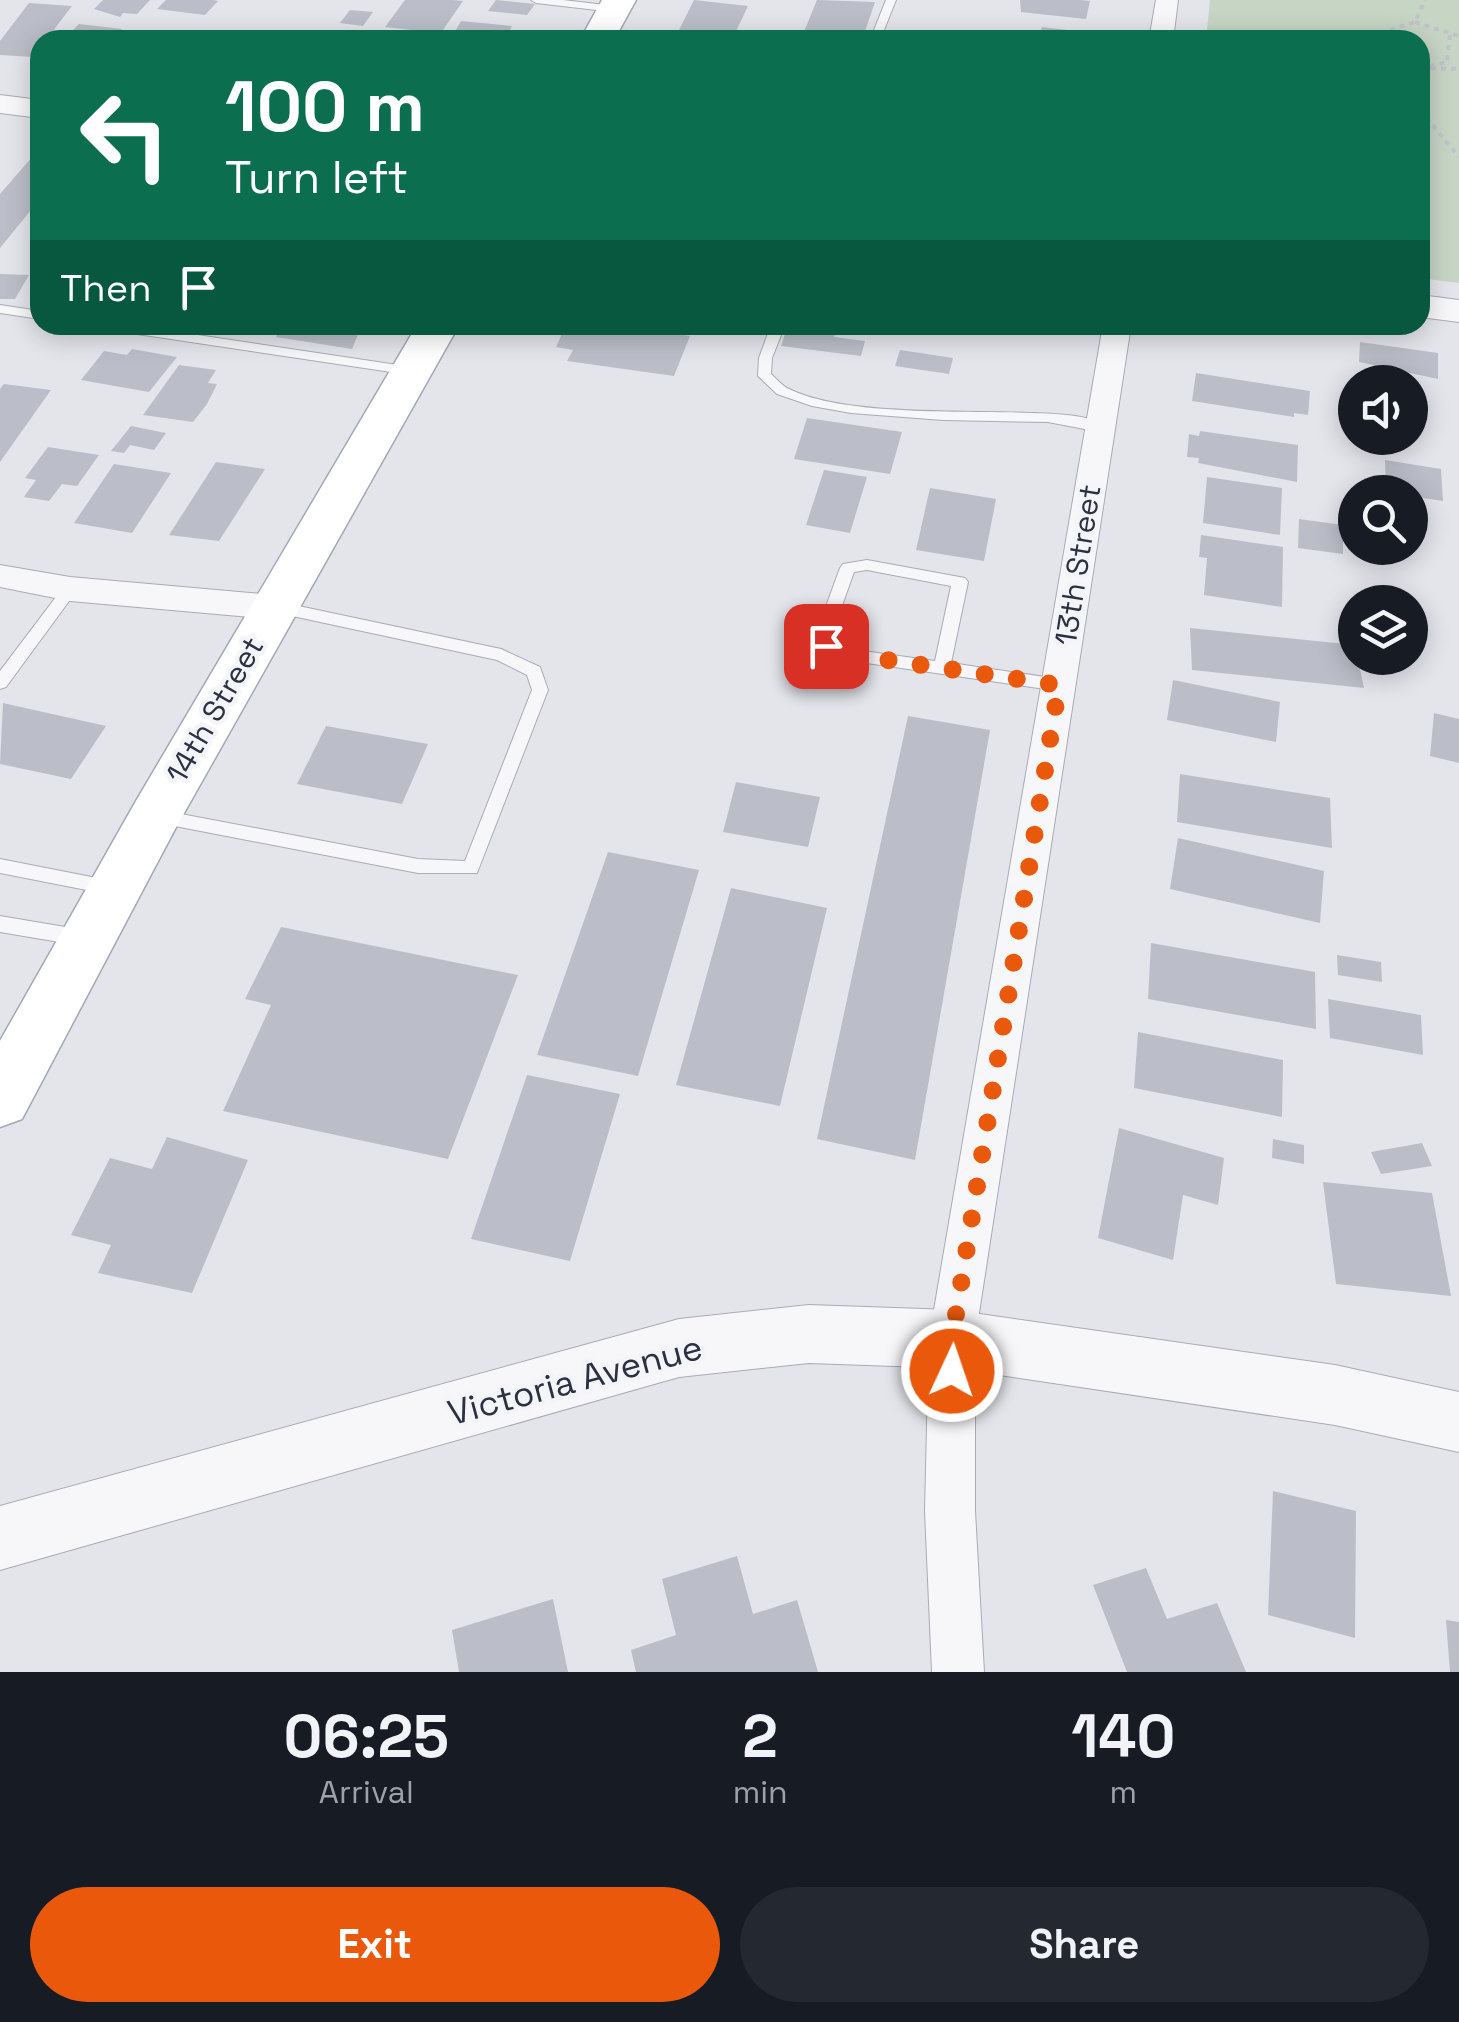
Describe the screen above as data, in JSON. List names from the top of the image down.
{
  "streets": {
    "main road": ["14th Street"],
    "street": ["13th Street", "Victoria Avenue"]
  },
  "crossings": [
    ["13th Street", "Victoria Avenue"]
  ],
  "page": {
    "turn": ["100 m", "Turn left"],
    "then": "Then",
    "eta": [
      "06:25",
      "Arrival",
      "2",
      "min",
      "140",
      "m"
    ],
    "buttons": ["Exit", "Share"]
  }
}
